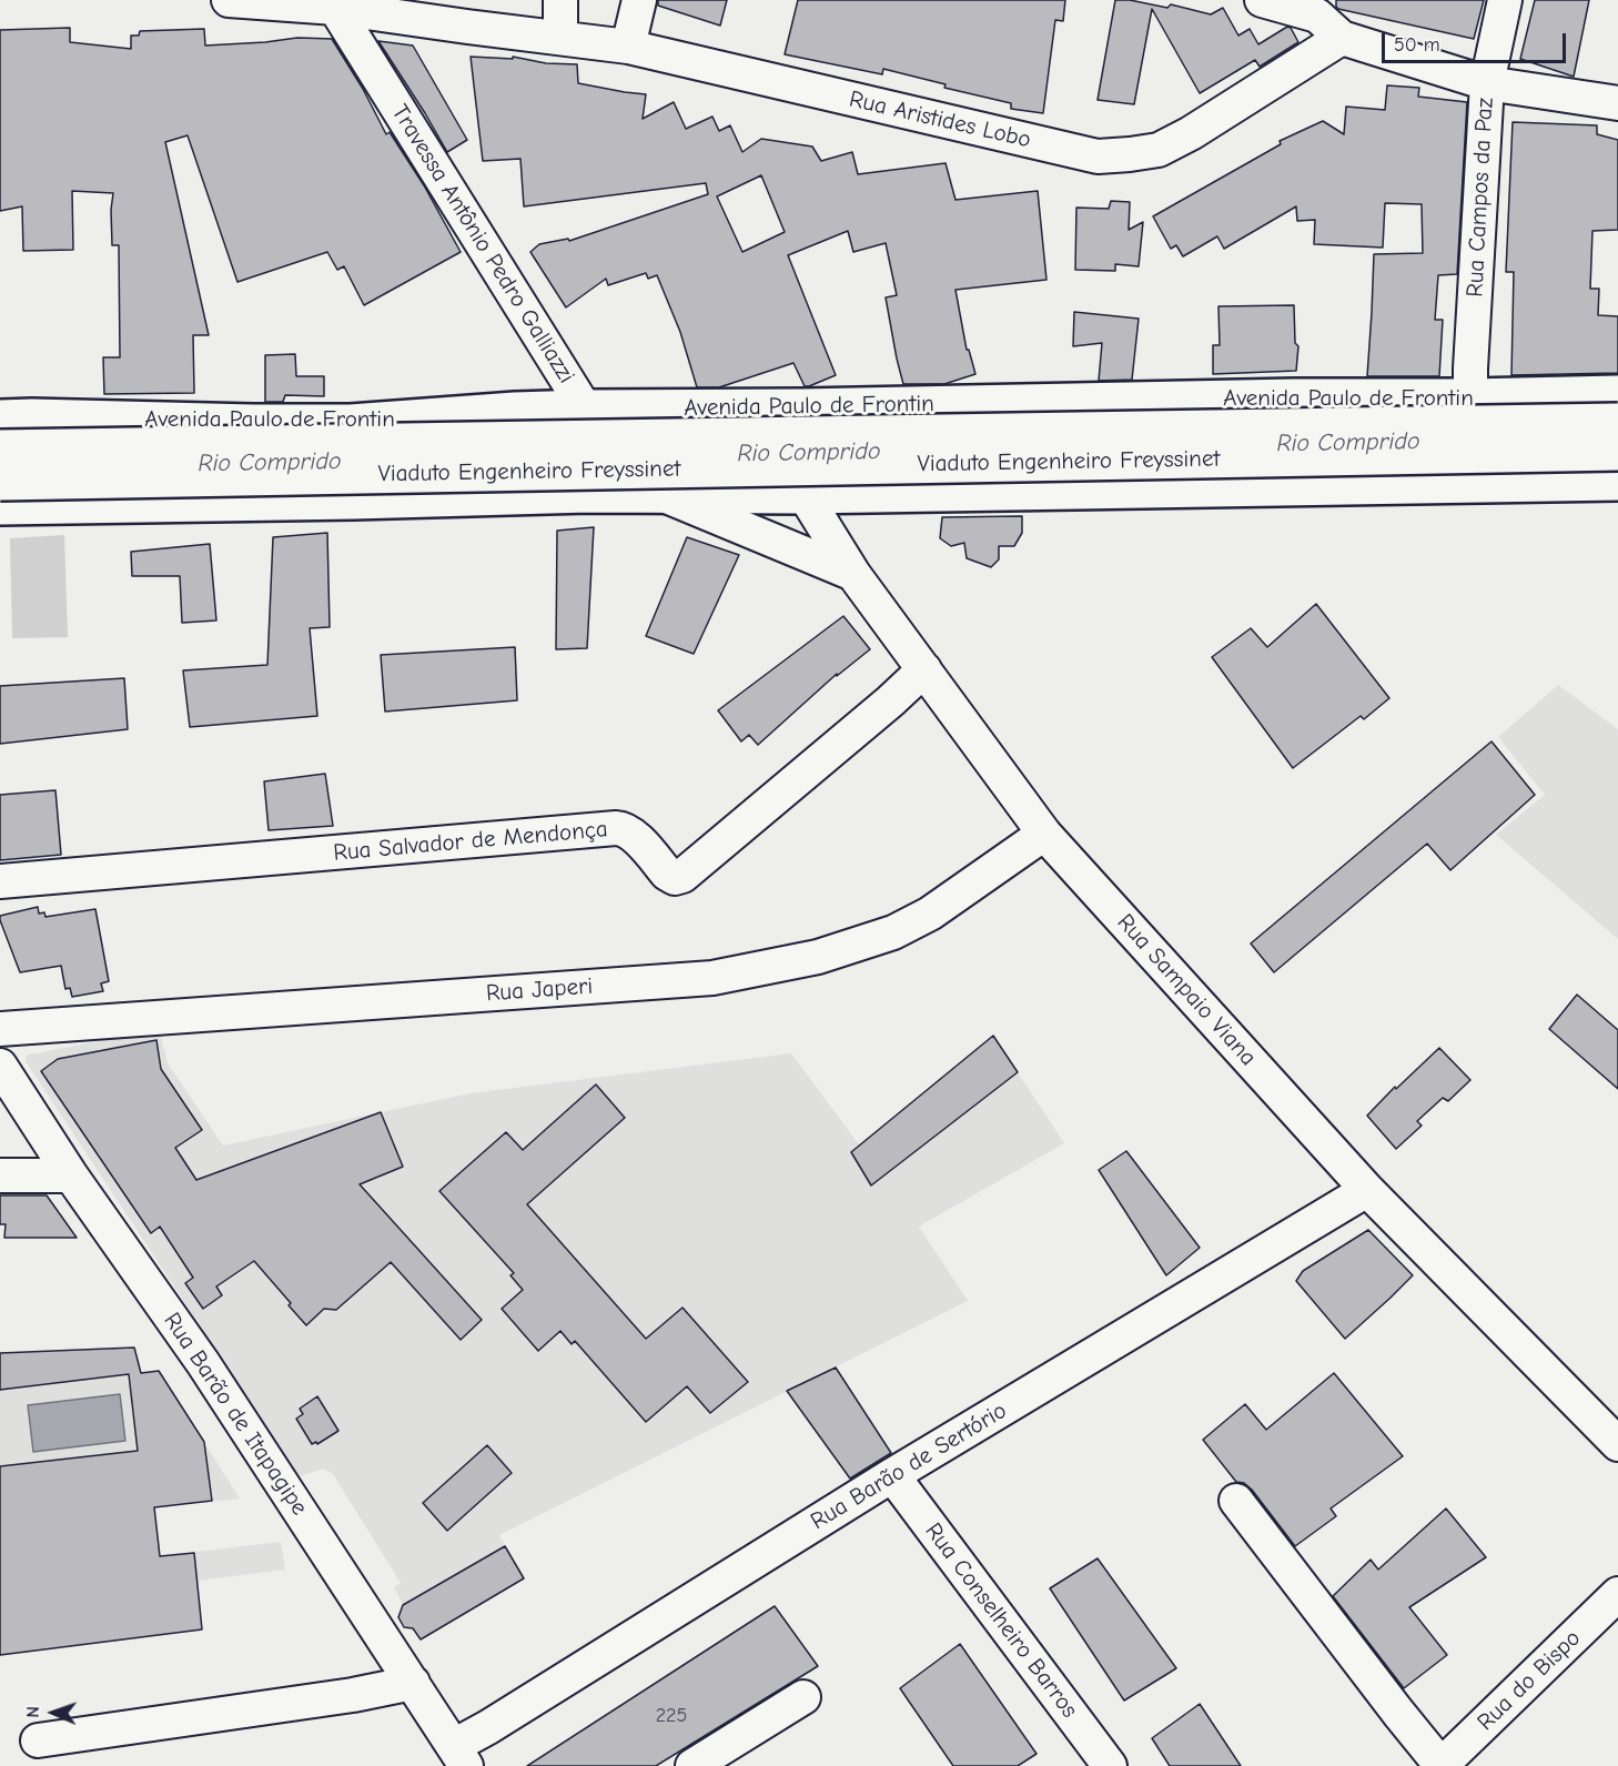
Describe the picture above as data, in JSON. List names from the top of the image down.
{
  "streets": {
    "main road": ["Avenida Paulo de Frontin", "Viaduto Engenheiro Freyssinet"],
    "street": [
      "Rua Aristides Lobo",
      "Rua Campos da Paz",
      "Travessa Antônio Pedro Galliazzi",
      "Rua Salvador de Mendonça",
      "Rua Japeri",
      "Rua Sampaio Viana",
      "Rua Barão de Itapagipe",
      "Rua Barão de Sertório",
      "Rua Conselheiro Barros",
      "Rua do Bispo"
    ]
  },
  "crossings": [
    ["Rua Aristides Lobo", "Travessa Antônio Pedro Galliazzi"],
    ["Rua Campos da Paz", "Avenida Paulo de Frontin"],
    ["Travessa Antônio Pedro Galliazzi", "Avenida Paulo de Frontin"],
    ["Rua Salvador de Mendonça", "Rua Sampaio Viana"],
    ["Rua Japeri", "Rua Sampaio Viana"],
    ["Rua Sampaio Viana", "Rua Barão de Sertório"],
    ["Rua Barão de Itapagipe", "Rua Barão de Sertório"],
    ["Rua Barão de Sertório", "Rua Conselheiro Barros"]
  ],
  "water": ["Rio Comprido"],
  "house_numbers": ["225"],
  "scale_bar": "50 m",
  "north": "left"
}
